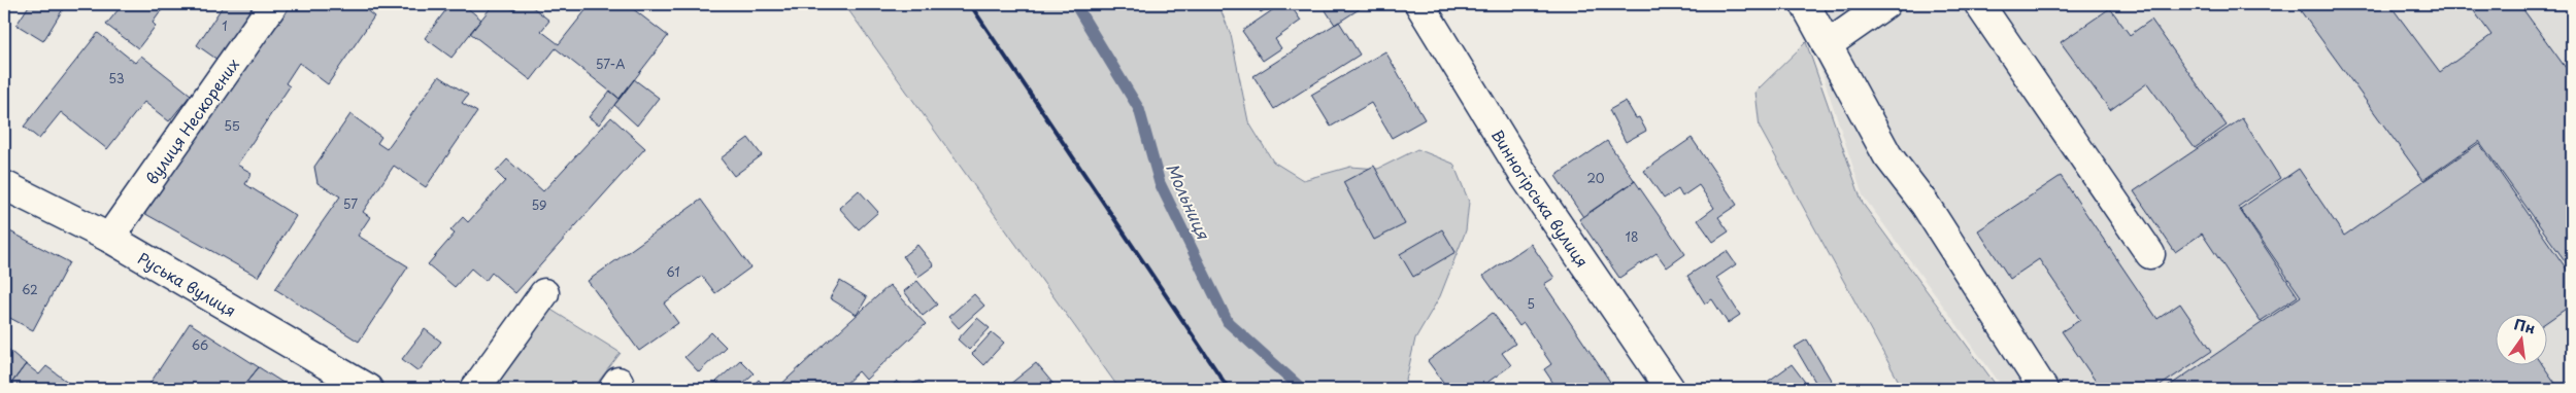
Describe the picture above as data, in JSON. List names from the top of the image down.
{
  "streets": {
    "street": ["вулиця Нескорених", "Винногірська вулиця", "Руська вулиця"]
  },
  "crossings": [
    ["вулиця Нескорених", "Руська вулиця"]
  ],
  "water": ["Мольниця"],
  "house_numbers": [
    "1",
    "57-А",
    "53",
    "55",
    "20",
    "57",
    "59",
    "18",
    "61",
    "62",
    "5",
    "66"
  ],
  "north": "top"
}
